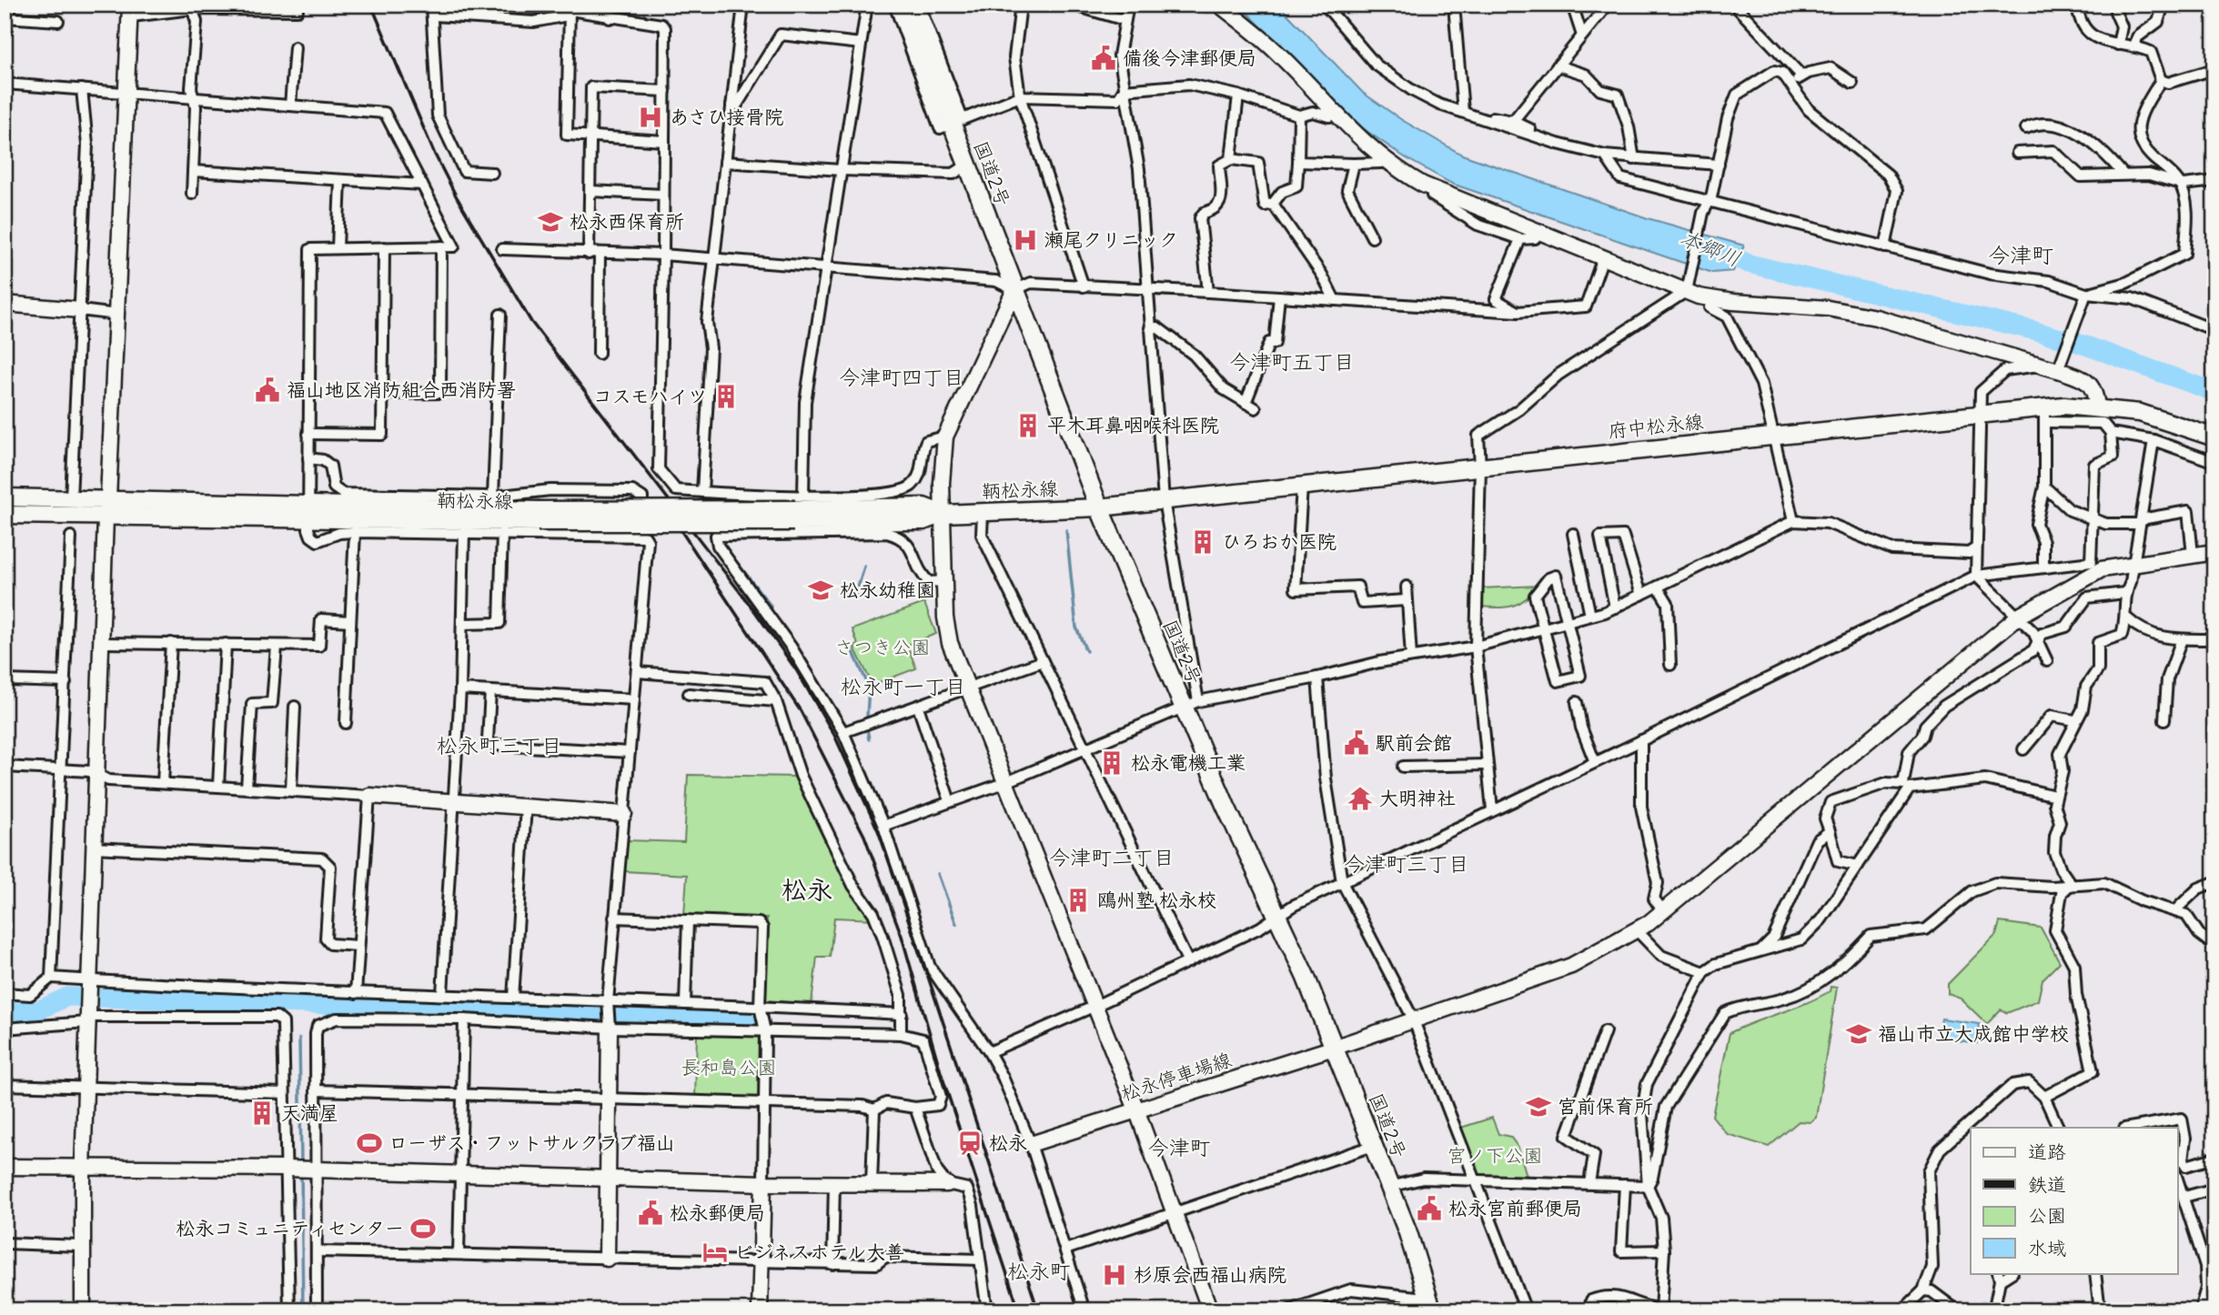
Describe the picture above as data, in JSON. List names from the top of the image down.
{
  "streets": {
    "highway": ["国道2号"],
    "main road": ["府中松永線", "鞆松永線"],
    "street": ["松永停車場線"]
  },
  "crossings": [
    ["国道2号", "府中松永線"],
    ["国道2号", "鞆松永線"],
    ["国道2号", "松永停車場線"],
    ["府中松永線", "鞆松永線"]
  ],
  "districts": [
    "今津町",
    "今津町五丁目",
    "今津町四丁目",
    "松永町一丁目",
    "松永町三丁目",
    "今津町二丁目",
    "今津町三丁目",
    "松永",
    "今津町",
    "松永町"
  ],
  "water": ["本郷川"],
  "parks": ["さつき公園", "長和島公園", "宮ノ下公園"],
  "places": {
    "public building": [
      "備後今津郵便局",
      "福山地区消防組合西消防署",
      "駅前会館",
      "松永宮前郵便局",
      "松永郵便局"
    ],
    "hospital": ["あさひ接骨院", "瀬尾クリニック", "杉原会西福山病院"],
    "school or university": [
      "松永西保育所",
      "松永幼稚園",
      "福山市立大成館中学校",
      "宮前保育所"
    ],
    "building": [
      "コスモハイツ",
      "平木耳鼻咽喉科医院",
      "ひろおか医院",
      "松永電機工業",
      "鴎州塾 松永校",
      "天満屋"
    ],
    "temple": ["大明神社"],
    "sports": ["ローザス・フットサルクラブ福山", "松永コミュニティセンター"],
    "station": ["松永"],
    "hotel": ["ビジネスホテル大善"]
  },
  "legend": [
    "道路",
    "鉄道",
    "公園",
    "水域"
  ]
}
